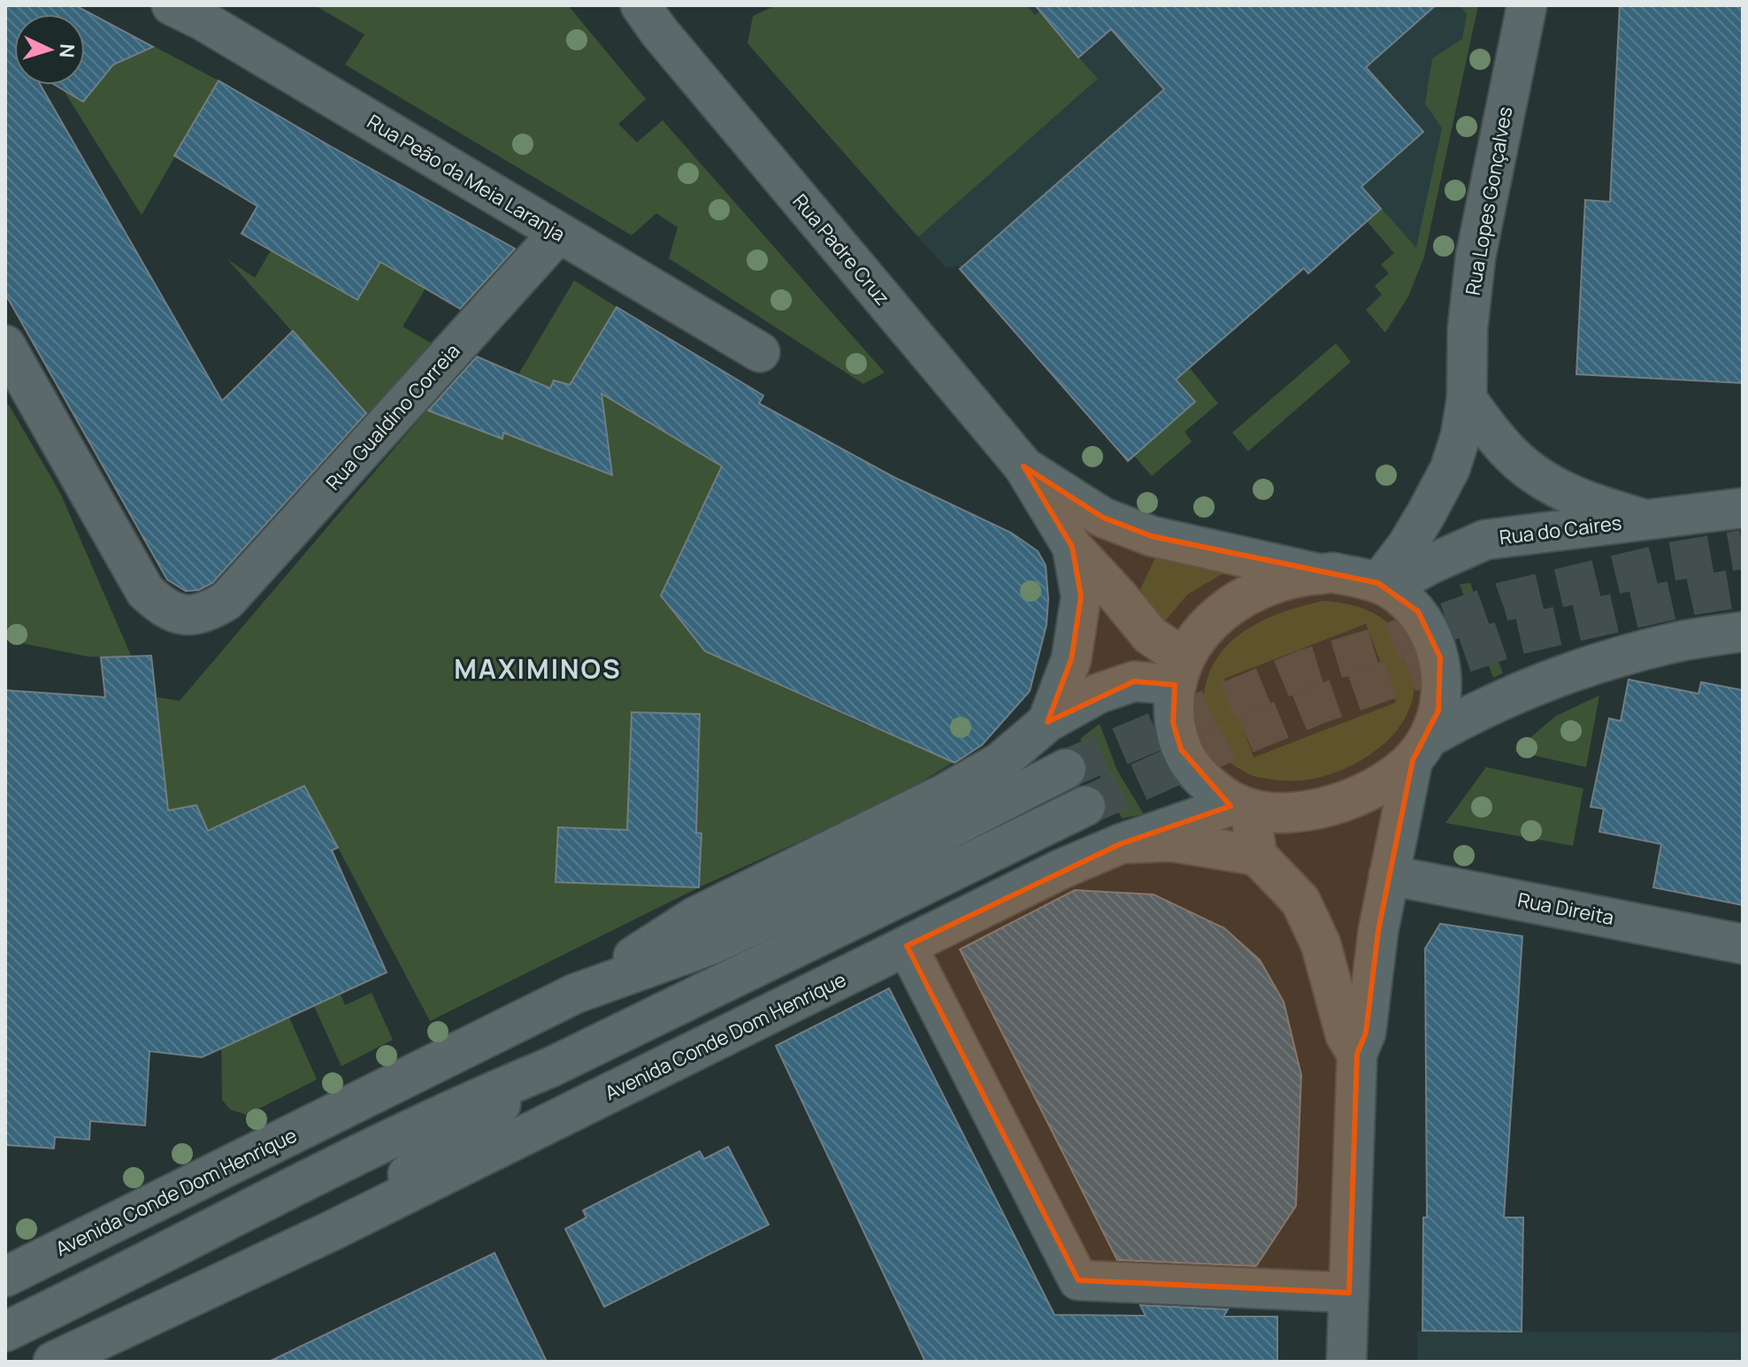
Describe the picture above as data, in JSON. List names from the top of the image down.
{
  "streets": {
    "main road": [
      "Rua Peão da Meia Laranja",
      "Rua Lopes Gonçalves",
      "Rua Padre Cruz",
      "Rua Gualdino Correia",
      "Rua do Caires",
      "Rua Direita",
      "Avenida Conde Dom Henrique"
    ]
  },
  "crossings": [
    ["Rua Peão da Meia Laranja", "Rua Gualdino Correia"],
    ["Rua Lopes Gonçalves", "Rua do Caires"],
    ["Rua Padre Cruz", "Avenida Conde Dom Henrique"]
  ],
  "districts": ["MAXIMINOS"],
  "north": "right"
}
